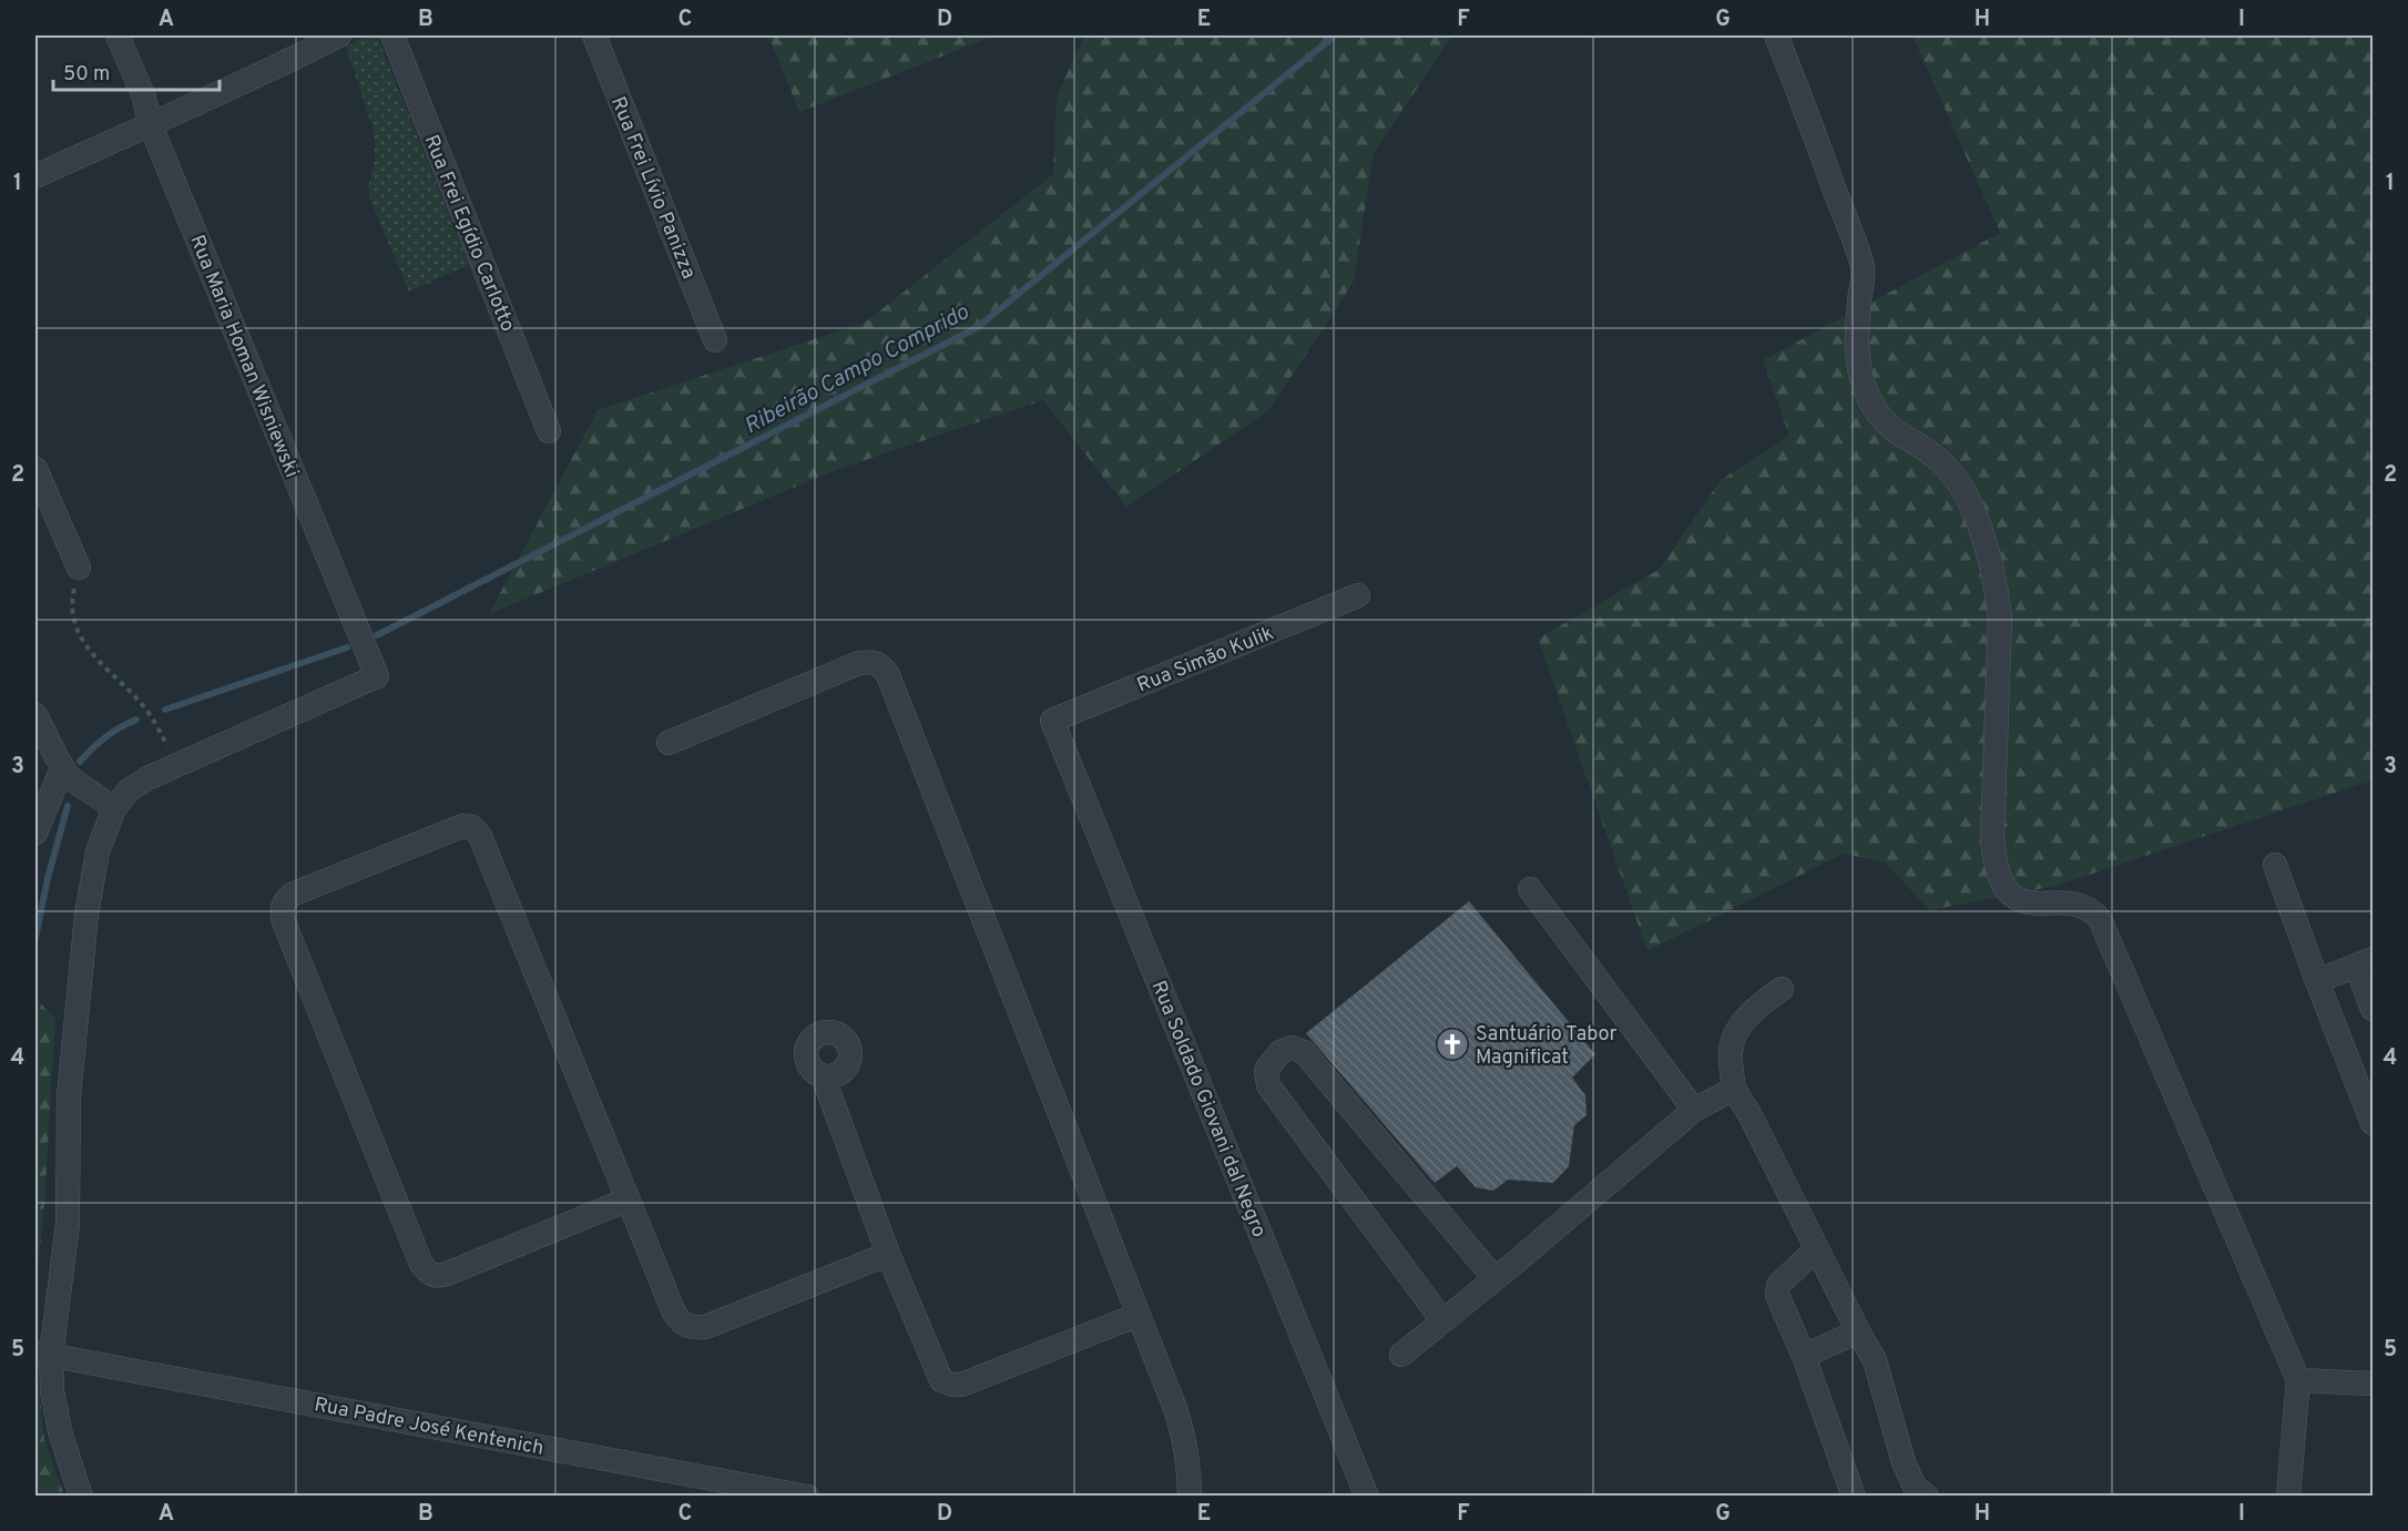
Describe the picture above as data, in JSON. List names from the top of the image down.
{
  "streets": {
    "street": [
      "Rua Frei Lívio Panizza",
      "Rua Frei Egídio Carlotto",
      "Rua Maria Homan Wisniewski",
      "Rua Simão Kulik",
      "Rua Soldado Giovani dal Negro",
      "Rua Padre José Kentenich"
    ]
  },
  "crossings": [
    ["Rua Simão Kulik", "Rua Soldado Giovani dal Negro"]
  ],
  "water": ["Ribeirão Campo Comprido"],
  "places": {
    "church": ["Santuário Tabor Magnificat"]
  },
  "scale_bar": "50 m",
  "grid": {
    "columns": [
      "A",
      "B",
      "C",
      "D",
      "E",
      "F",
      "G",
      "H",
      "I"
    ],
    "rows": [
      "1",
      "2",
      "3",
      "4",
      "5"
    ]
  }
}
